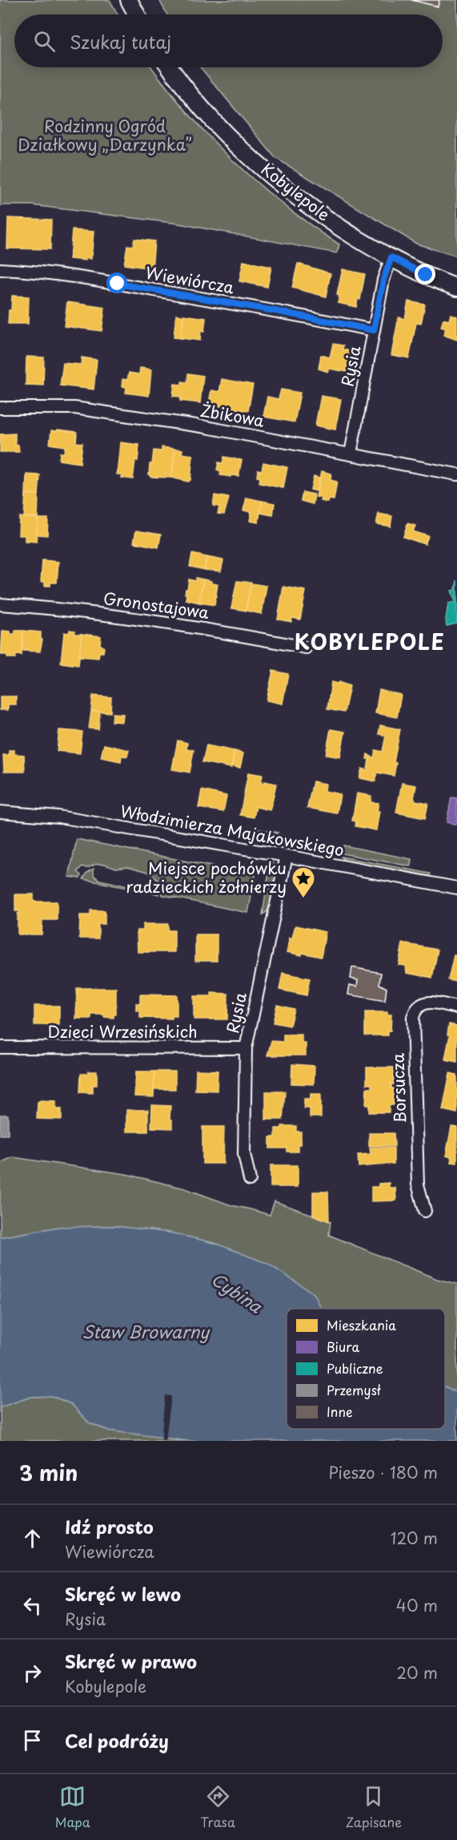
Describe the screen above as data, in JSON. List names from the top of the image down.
{
  "streets": {
    "street": [
      "Kobylepole",
      "Wiewiórcza",
      "Rysia",
      "Żbikowa",
      "Gronostajowa",
      "Włodzimierza Majakowskiego",
      "Dzieci Wrzesińskich",
      "Borsucza"
    ]
  },
  "crossings": [
    ["Kobylepole", "Rysia"],
    ["Wiewiórcza", "Rysia"],
    ["Rysia", "Żbikowa"],
    ["Rysia", "Włodzimierza Majakowskiego"],
    ["Rysia", "Dzieci Wrzesińskich"]
  ],
  "districts": ["KOBYLEPOLE"],
  "water": ["Cybina", "Staw Browarny"],
  "parks": ["Rodzinny Ogród Działkowy „Darzynka”"],
  "places": {
    "place": ["Miejsce pochówku radzieckich żołnierzy"]
  },
  "legend": [
    "Mieszkania",
    "Biura",
    "Publiczne",
    "Przemysł",
    "Inne"
  ],
  "page": {
    "search": "Szukaj tutaj",
    "heading": ["3 min", "Pieszo · 180 m"],
    "list": [
      ["Idź prosto", "Wiewiórcza", "120 m"],
      ["Skręć w lewo", "Rysia", "40 m"],
      ["Skręć w prawo", "Kobylepole", "20 m"],
      "Cel podróży"
    ],
    "nav": ["Mapa", "Trasa", "Zapisane"]
  }
}
